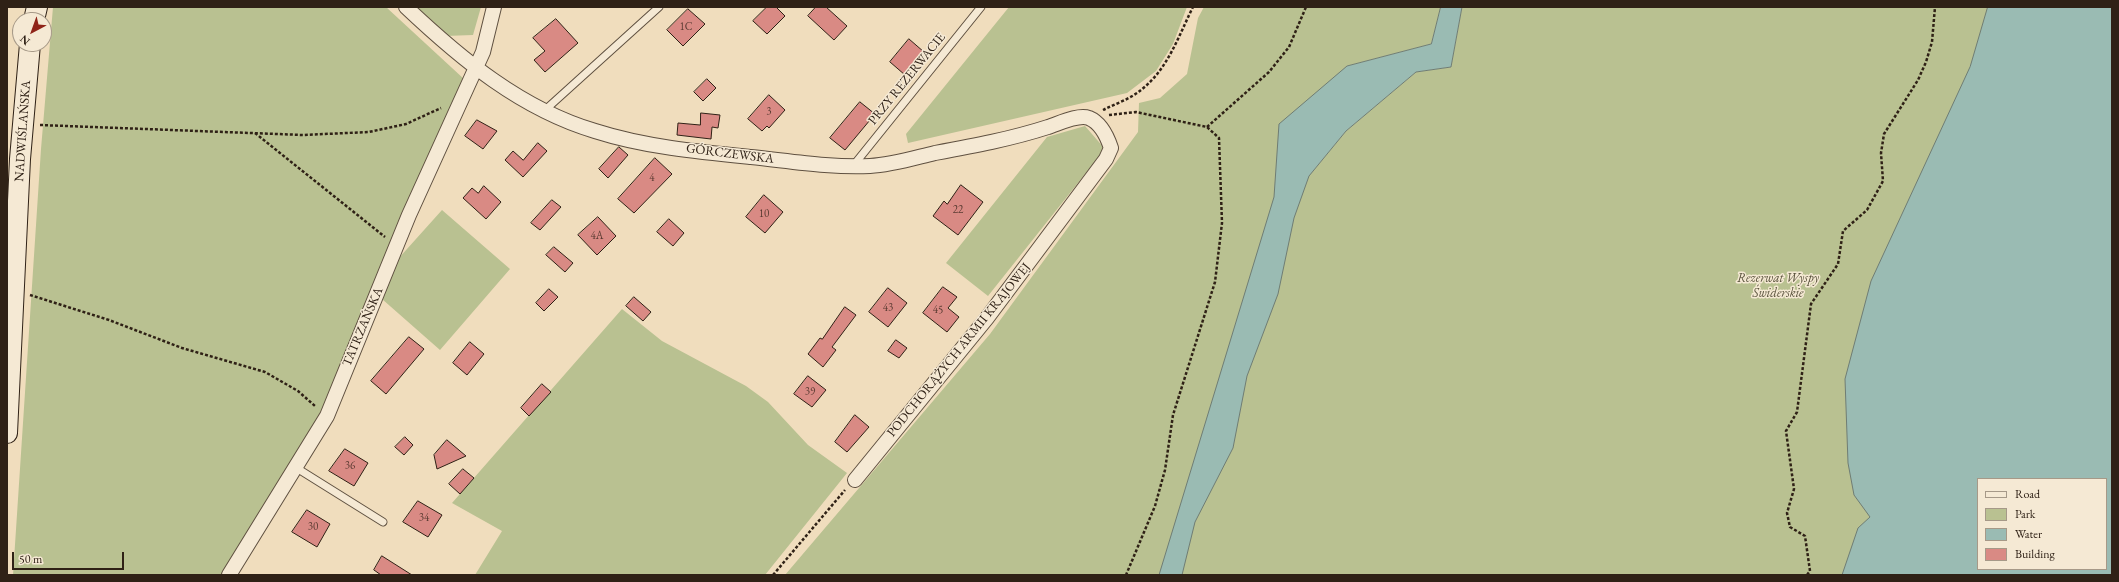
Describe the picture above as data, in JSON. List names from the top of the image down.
{
  "streets": {
    "main road": ["NADWIŚLAŃSKA"],
    "street": ["GÓRCZEWSKA", "TATRZAŃSKA", "PODCHORĄŻYCH ARMII KRAJOWEJ"],
    "lane": ["PRZY REZERWACIE"]
  },
  "crossings": [
    ["PRZY REZERWACIE", "GÓRCZEWSKA"],
    ["GÓRCZEWSKA", "TATRZAŃSKA"],
    ["GÓRCZEWSKA", "PODCHORĄŻYCH ARMII KRAJOWEJ"]
  ],
  "parks": ["Rezerwat Wyspy Świderskie"],
  "house_numbers": [
    "1C",
    "3",
    "4",
    "22",
    "10",
    "4A",
    "43",
    "45",
    "39",
    "36",
    "34",
    "30"
  ],
  "legend": [
    "Road",
    "Park",
    "Water",
    "Building"
  ],
  "scale_bar": "50 m",
  "north": "bottom left"
}
